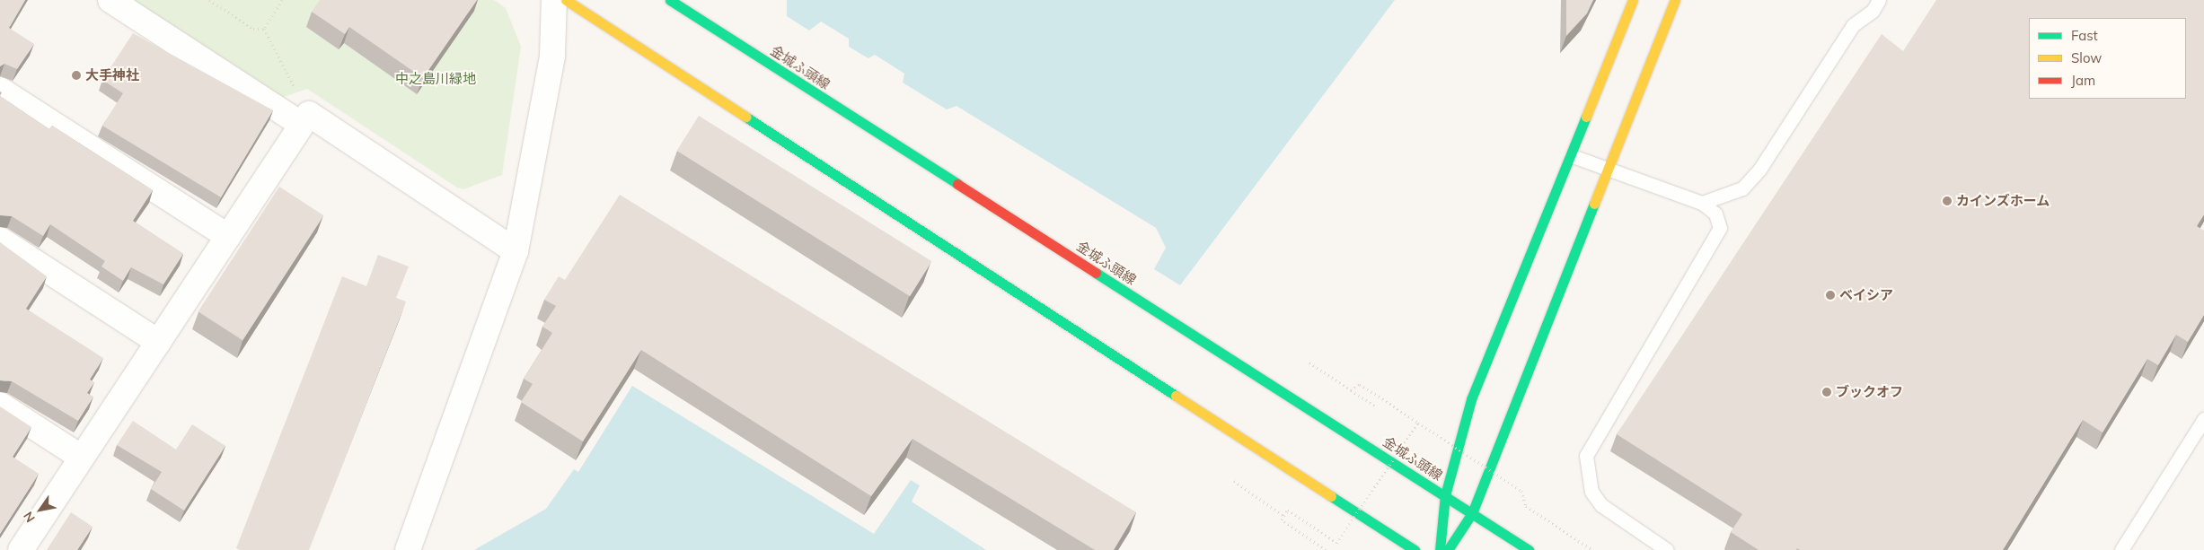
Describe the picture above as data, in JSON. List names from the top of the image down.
{
  "streets": {
    "main road": ["金城ふ頭線"]
  },
  "parks": ["中之島川緑地"],
  "places": [
    "大手神社",
    "カインズホーム",
    "ベイシア",
    "ブックオフ"
  ],
  "legend": ["Fast", "Slow", "Jam"],
  "north": "bottom left"
}
